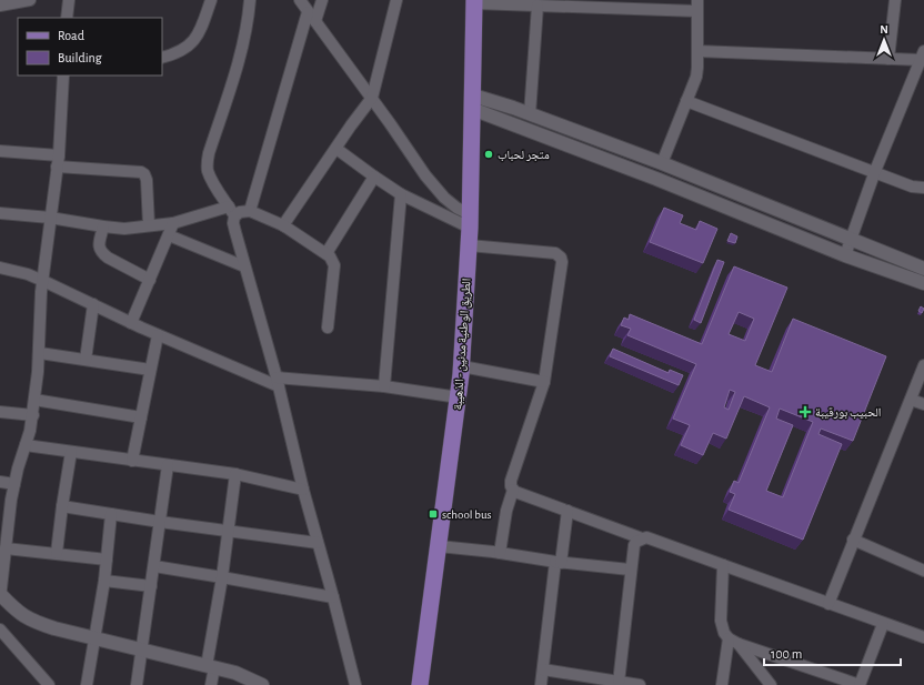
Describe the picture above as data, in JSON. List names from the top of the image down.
{
  "streets": {
    "main road": ["الطريق الوطنية مدنين - الذهيبة"]
  },
  "places": {
    "other": ["متجر لحباب"],
    "health": ["الحبيب بورقيبة"],
    "transit": ["school bus"]
  },
  "legend": ["Road", "Building"],
  "scale_bar": "100 m",
  "north": "top"
}
